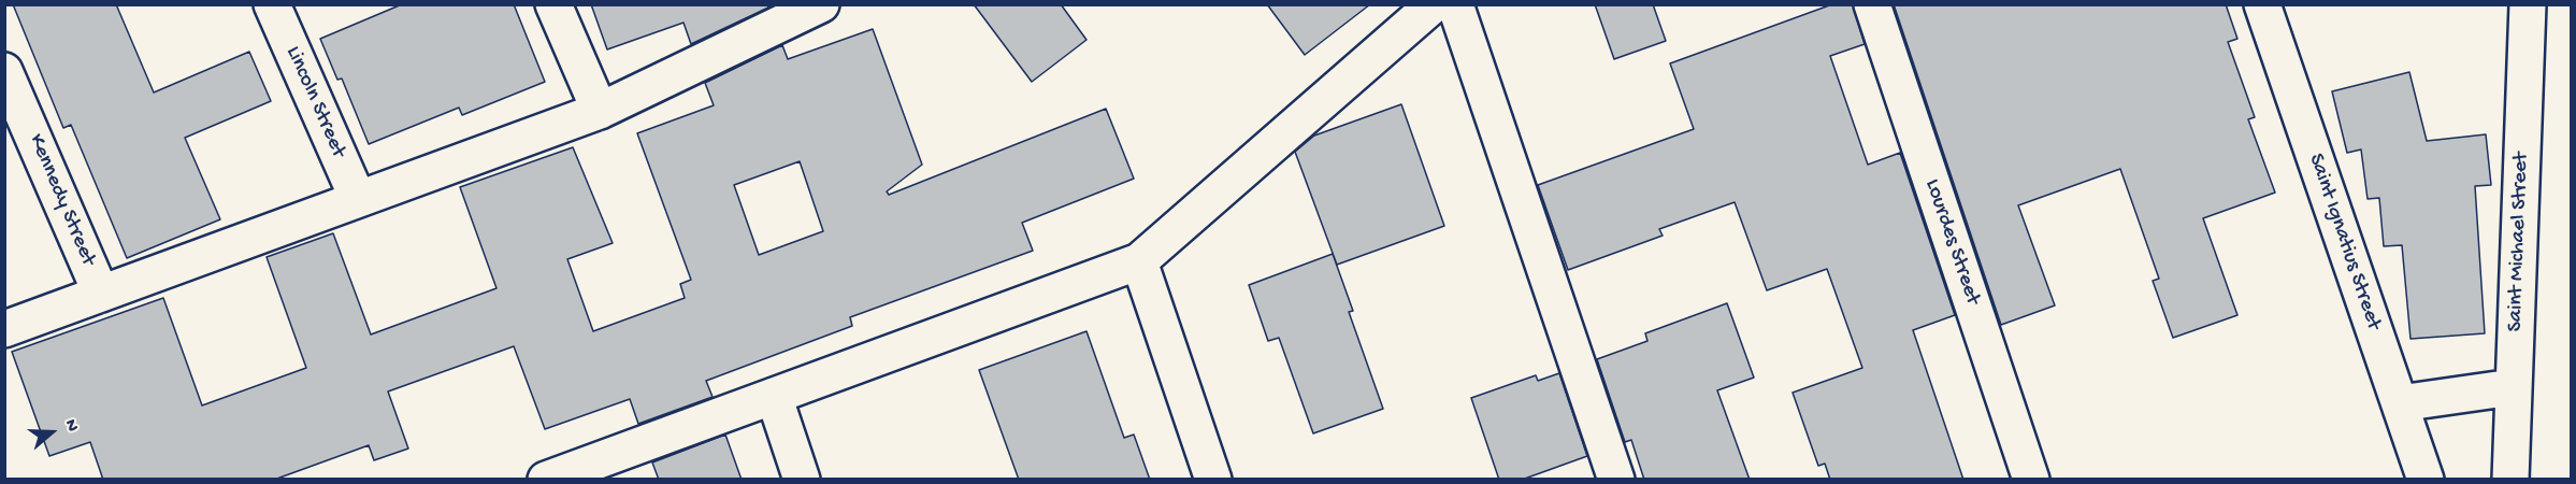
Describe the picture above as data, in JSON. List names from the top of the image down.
{
  "streets": {
    "street": [
      "Lincoln Street",
      "Kennedy Street",
      "Lourdes Street",
      "Saint Ignatius Street",
      "Saint Michael Street"
    ]
  },
  "north": "right"
}
